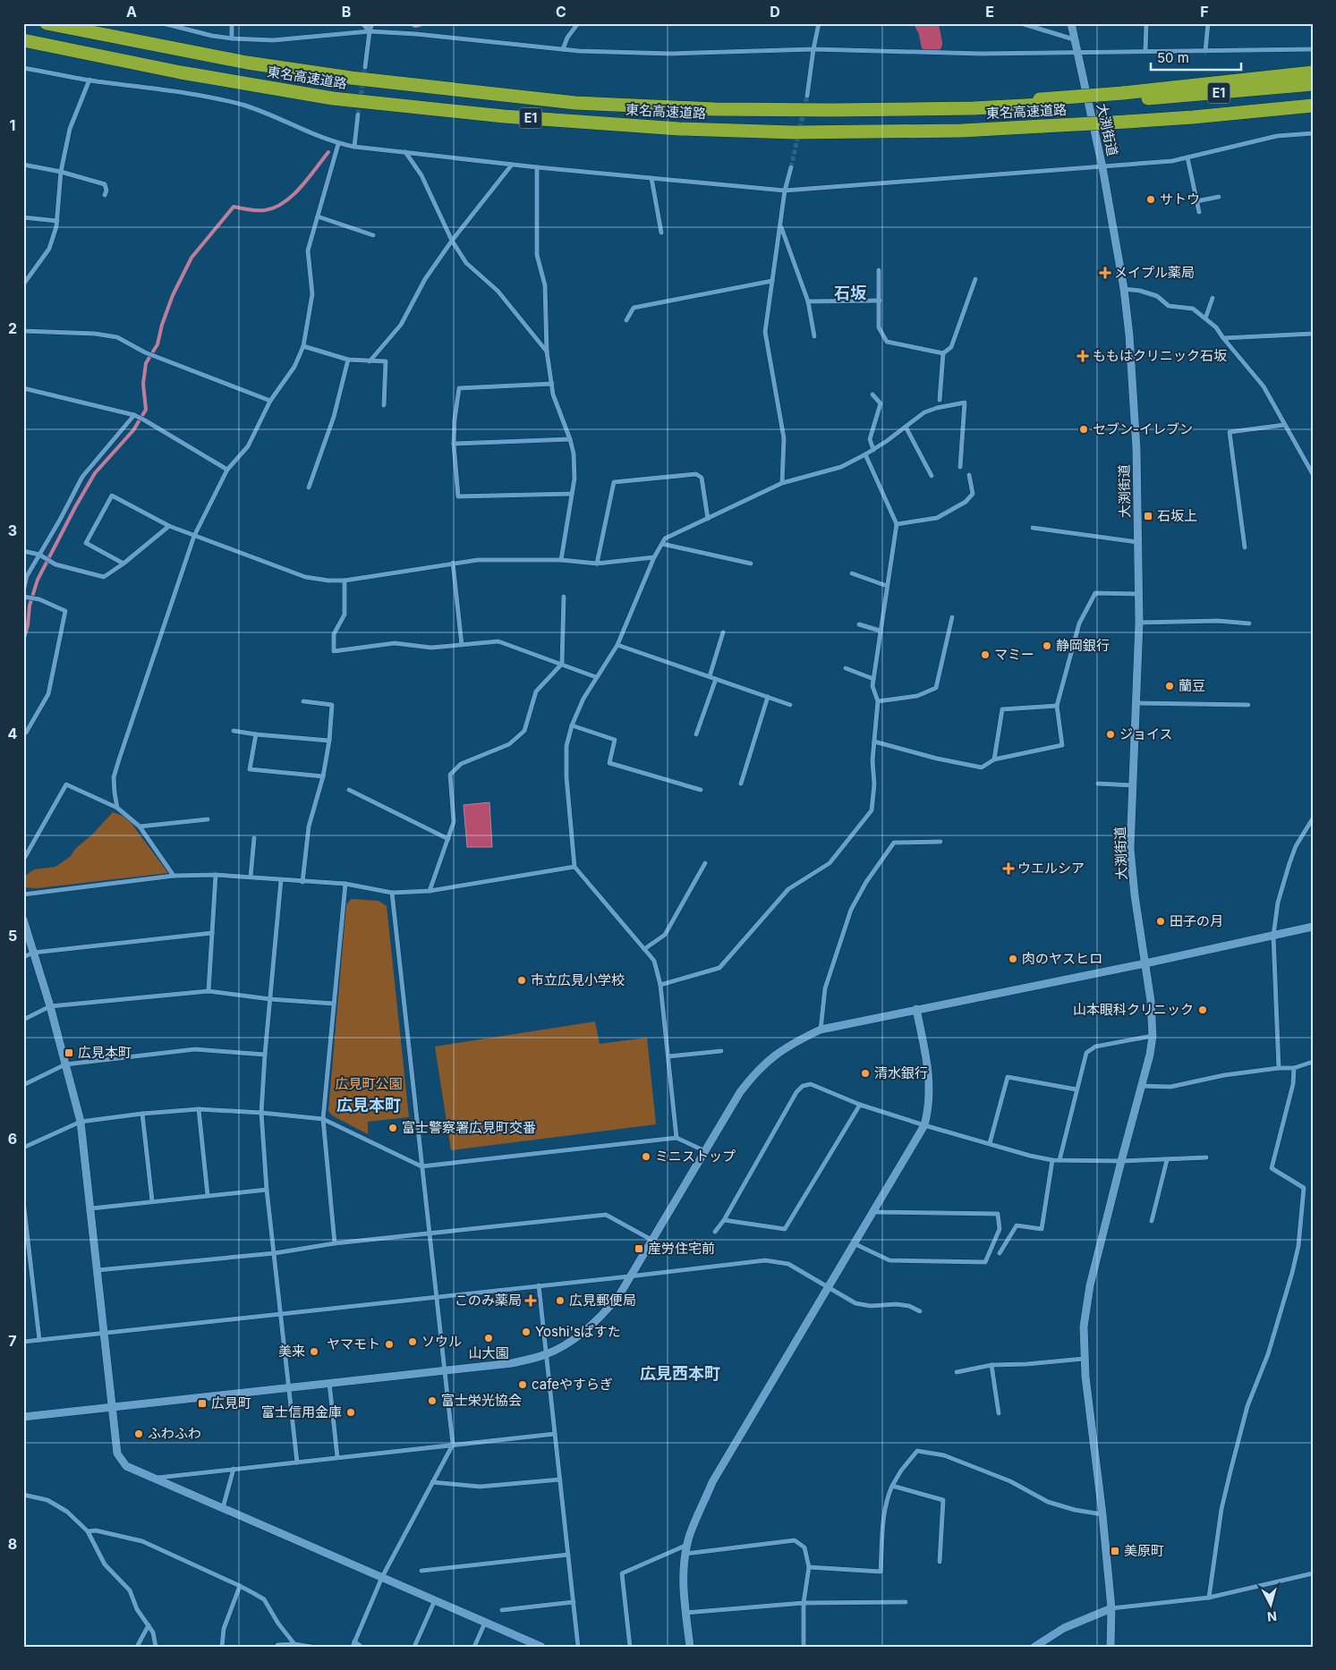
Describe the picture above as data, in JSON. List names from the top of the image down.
{
  "streets": {
    "highway": ["東名高速道路", "E1"],
    "street": ["大渕街道"]
  },
  "crossings": [
    ["東名高速道路", "E1"]
  ],
  "districts": ["石坂", "広見本町", "広見西本町"],
  "parks": ["広見町公園"],
  "places": {
    "other": [
      "サトウ",
      "セブン-イレブン",
      "静岡銀行",
      "マミー",
      "蘭豆",
      "ジョイス",
      "田子の月",
      "肉のヤスヒロ",
      "市立広見小学校",
      "山本眼科クリニック",
      "清水銀行",
      "富士警察署広見町交番",
      "ミニストップ",
      "広見郵便局",
      "Yoshi'sぱすた",
      "山大園",
      "ソウル",
      "ヤマモト",
      "美来",
      "cafeやすらぎ",
      "富士栄光協会",
      "富士信用金庫",
      "ふわふわ"
    ],
    "health": [
      "メイプル薬局",
      "ももはクリニック石坂",
      "ウエルシア",
      "このみ薬局"
    ],
    "transit": [
      "石坂上",
      "広見本町",
      "産労住宅前",
      "広見町",
      "美原町"
    ]
  },
  "scale_bar": "50 m",
  "north": "bottom",
  "grid": {
    "columns": [
      "A",
      "B",
      "C",
      "D",
      "E",
      "F"
    ],
    "rows": [
      "1",
      "2",
      "3",
      "4",
      "5",
      "6",
      "7",
      "8"
    ]
  }
}
